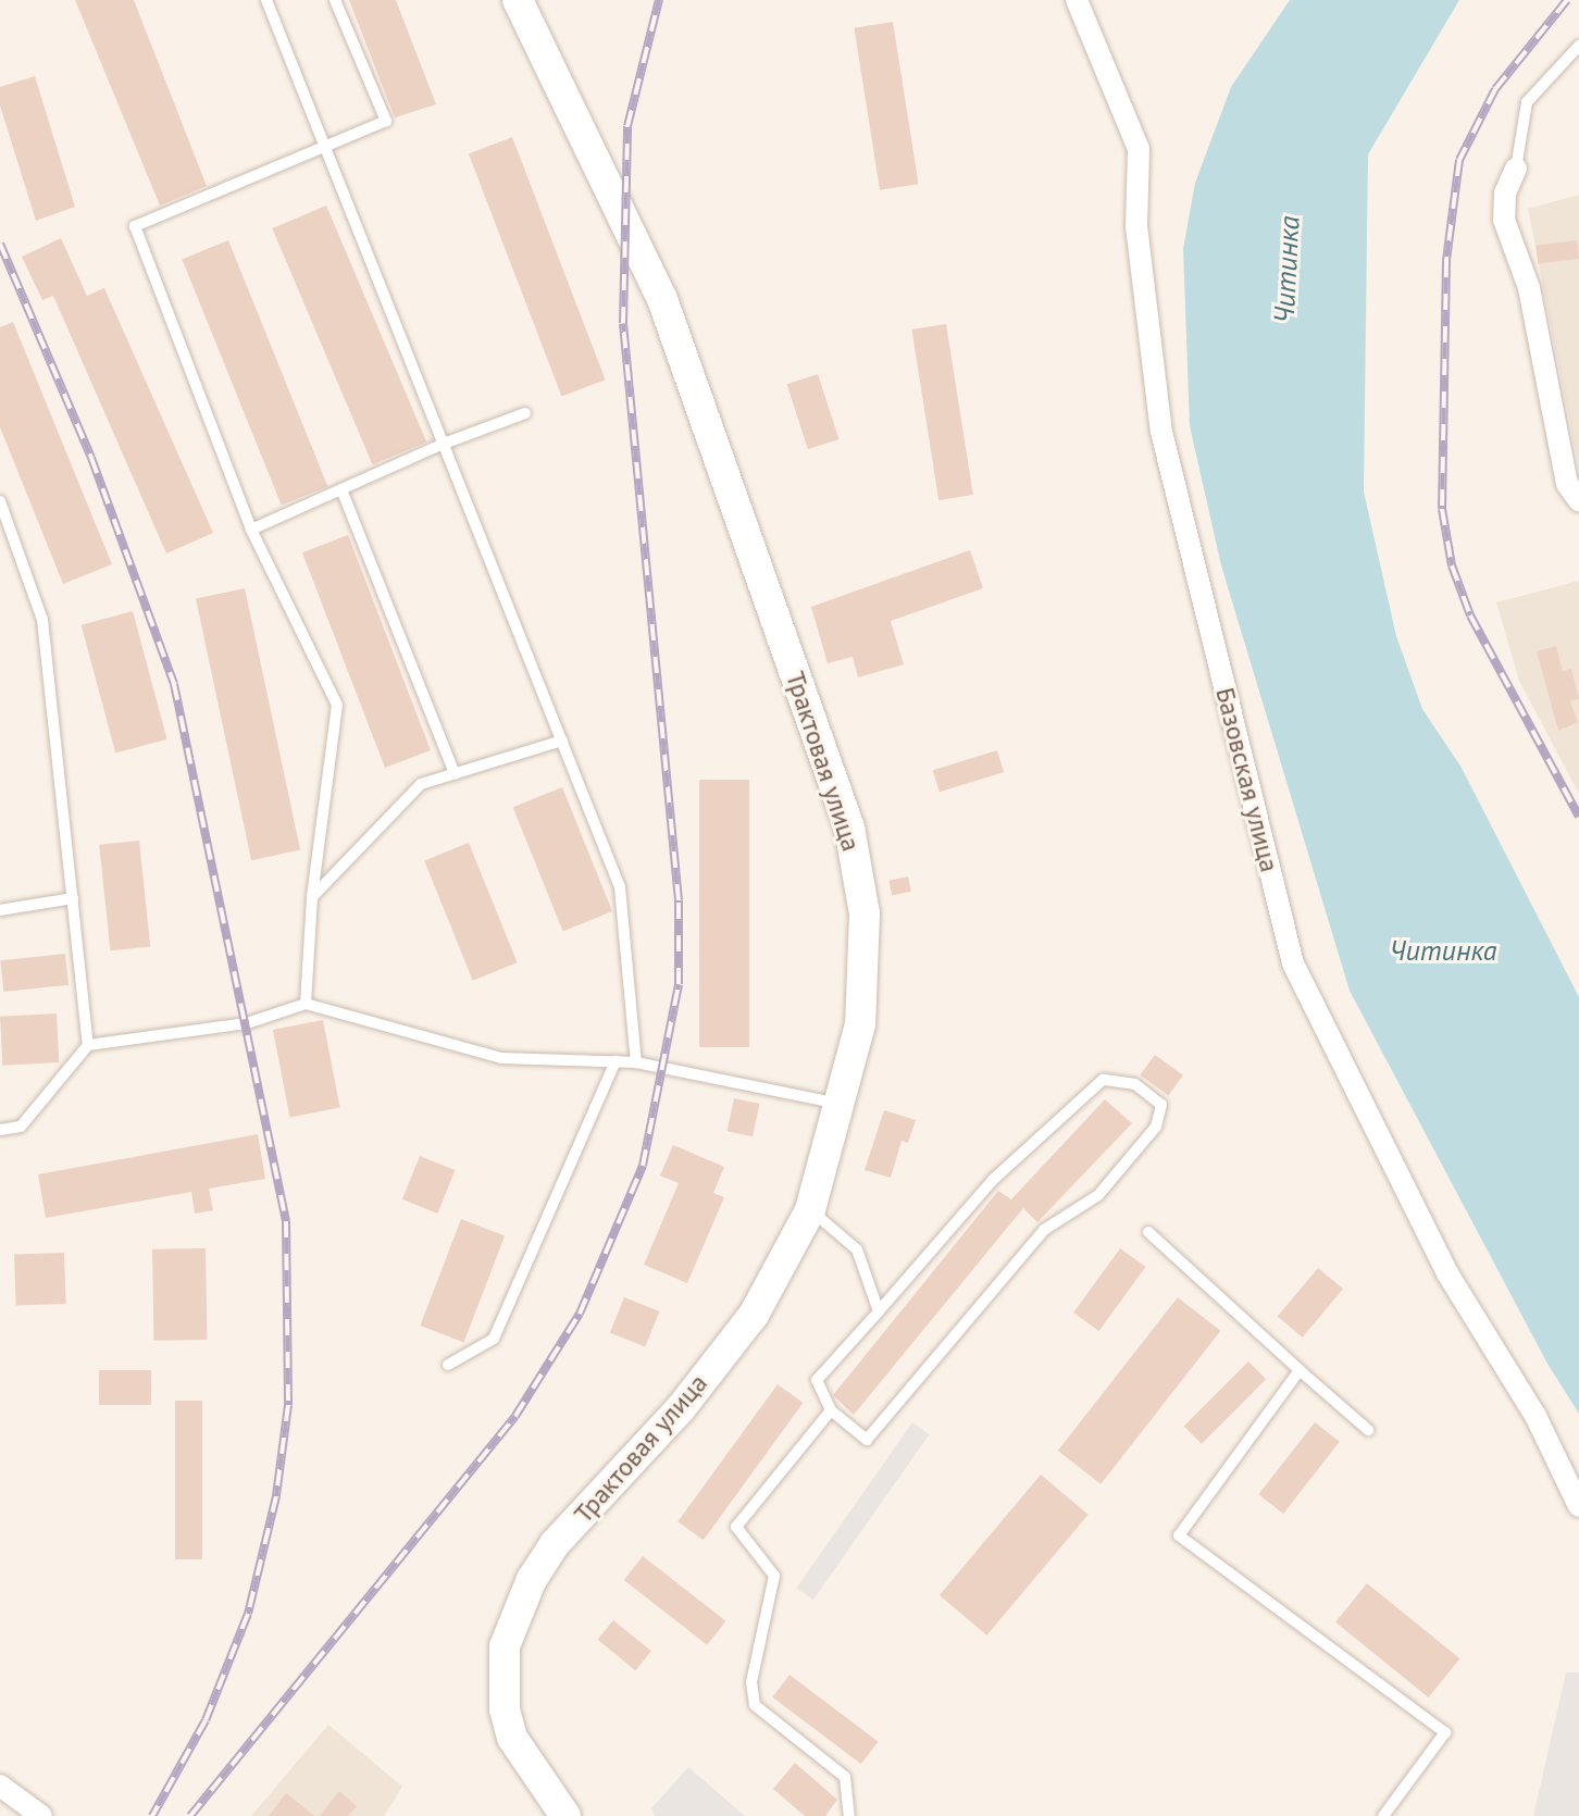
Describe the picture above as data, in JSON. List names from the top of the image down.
{
  "streets": {
    "main road": ["Трактовая улица"],
    "street": ["Базовская улица"]
  },
  "water": ["Читинка"]
}
